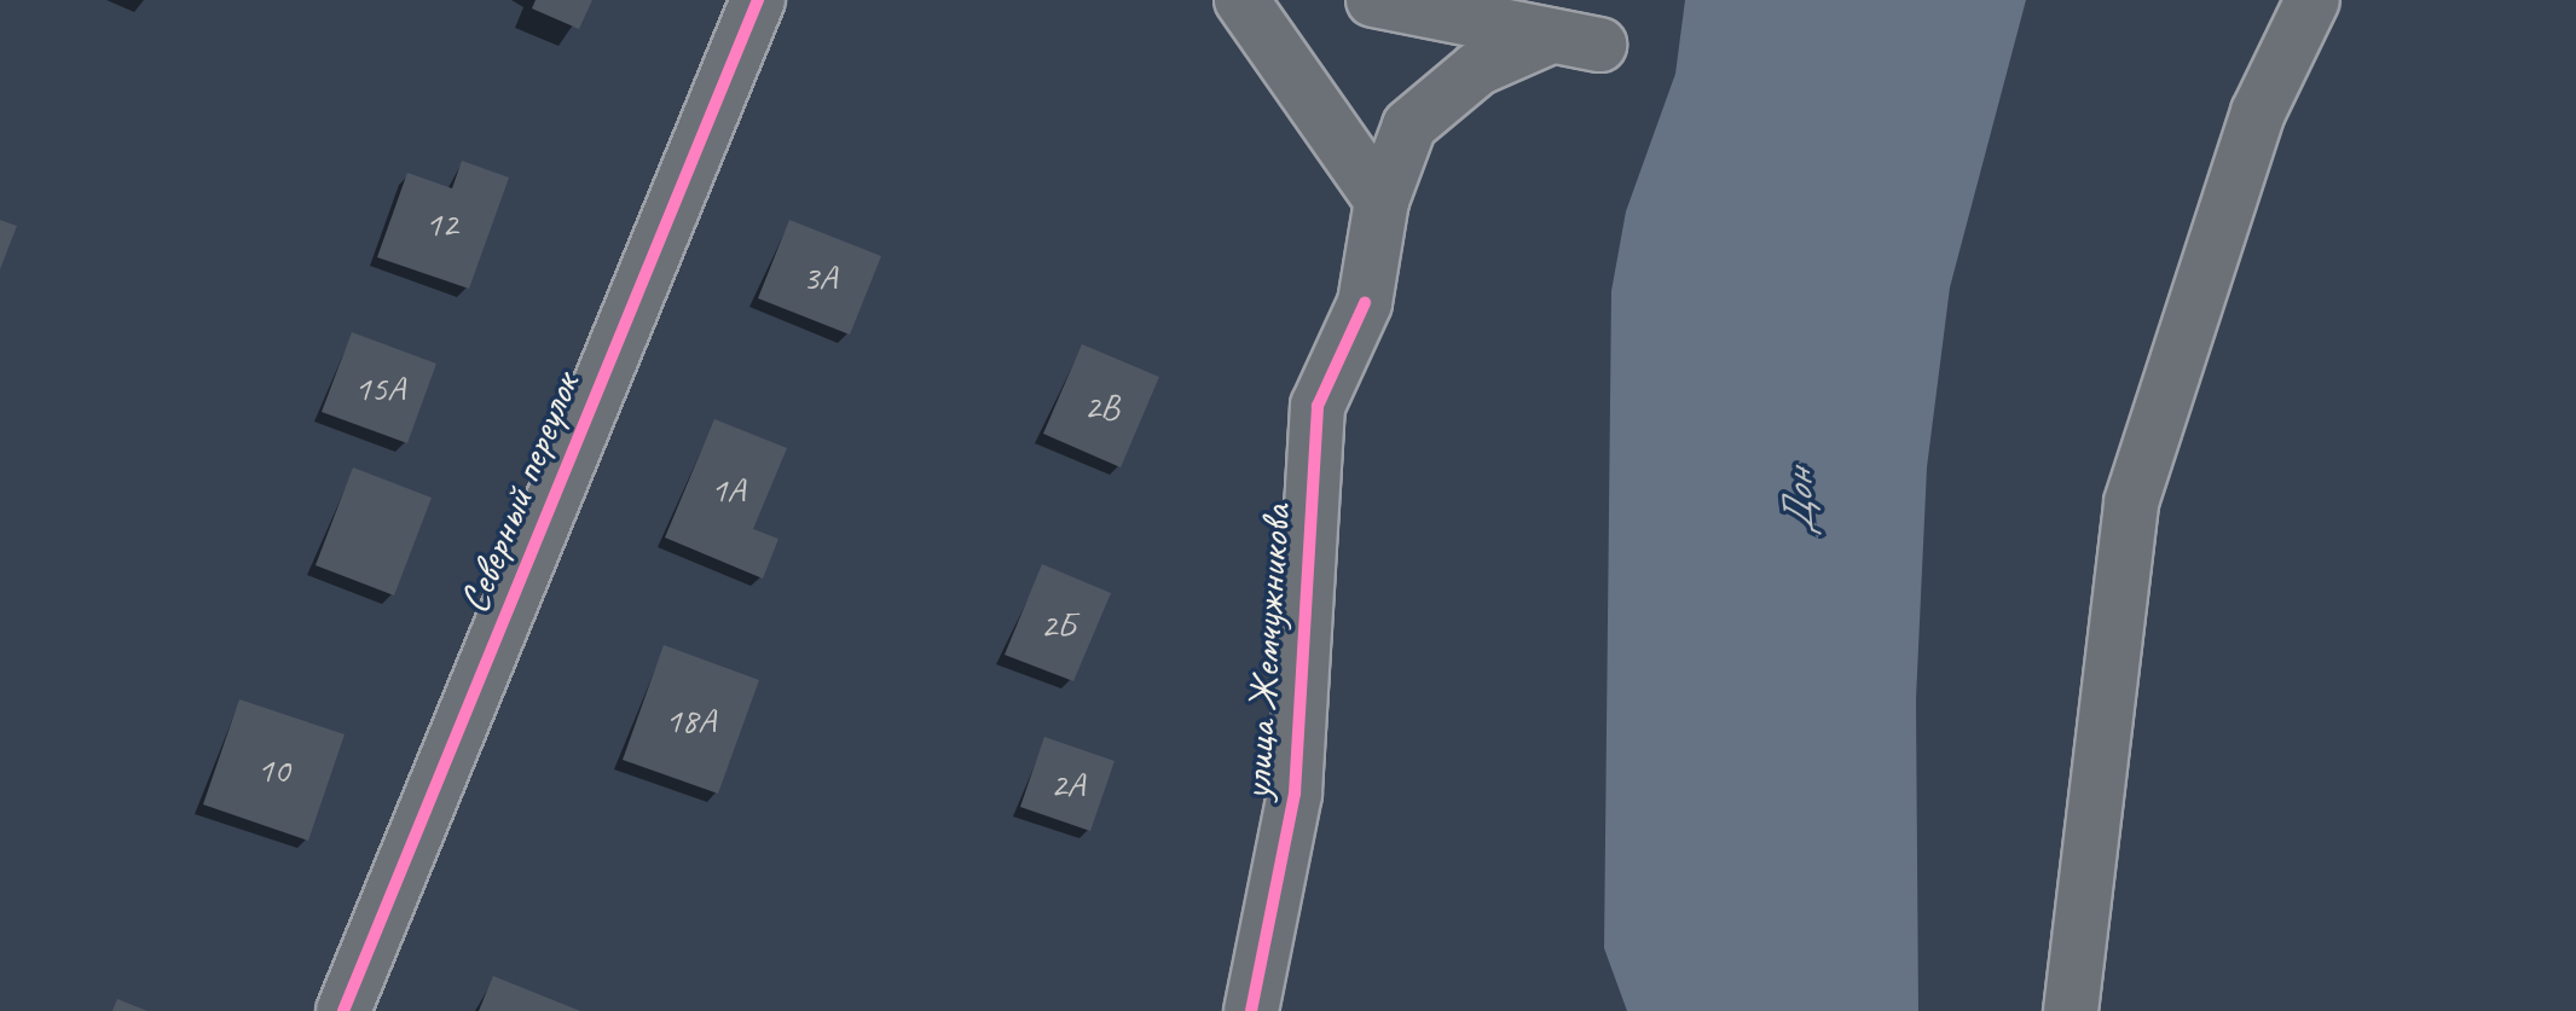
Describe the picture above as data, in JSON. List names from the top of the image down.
{
  "streets": {
    "street": ["Северный переулок", "улица Жемчужникова"]
  },
  "water": ["Дон"],
  "house_numbers": [
    "12",
    "3А",
    "15А",
    "2В",
    "1А",
    "2Б",
    "18А",
    "10",
    "2А"
  ]
}
